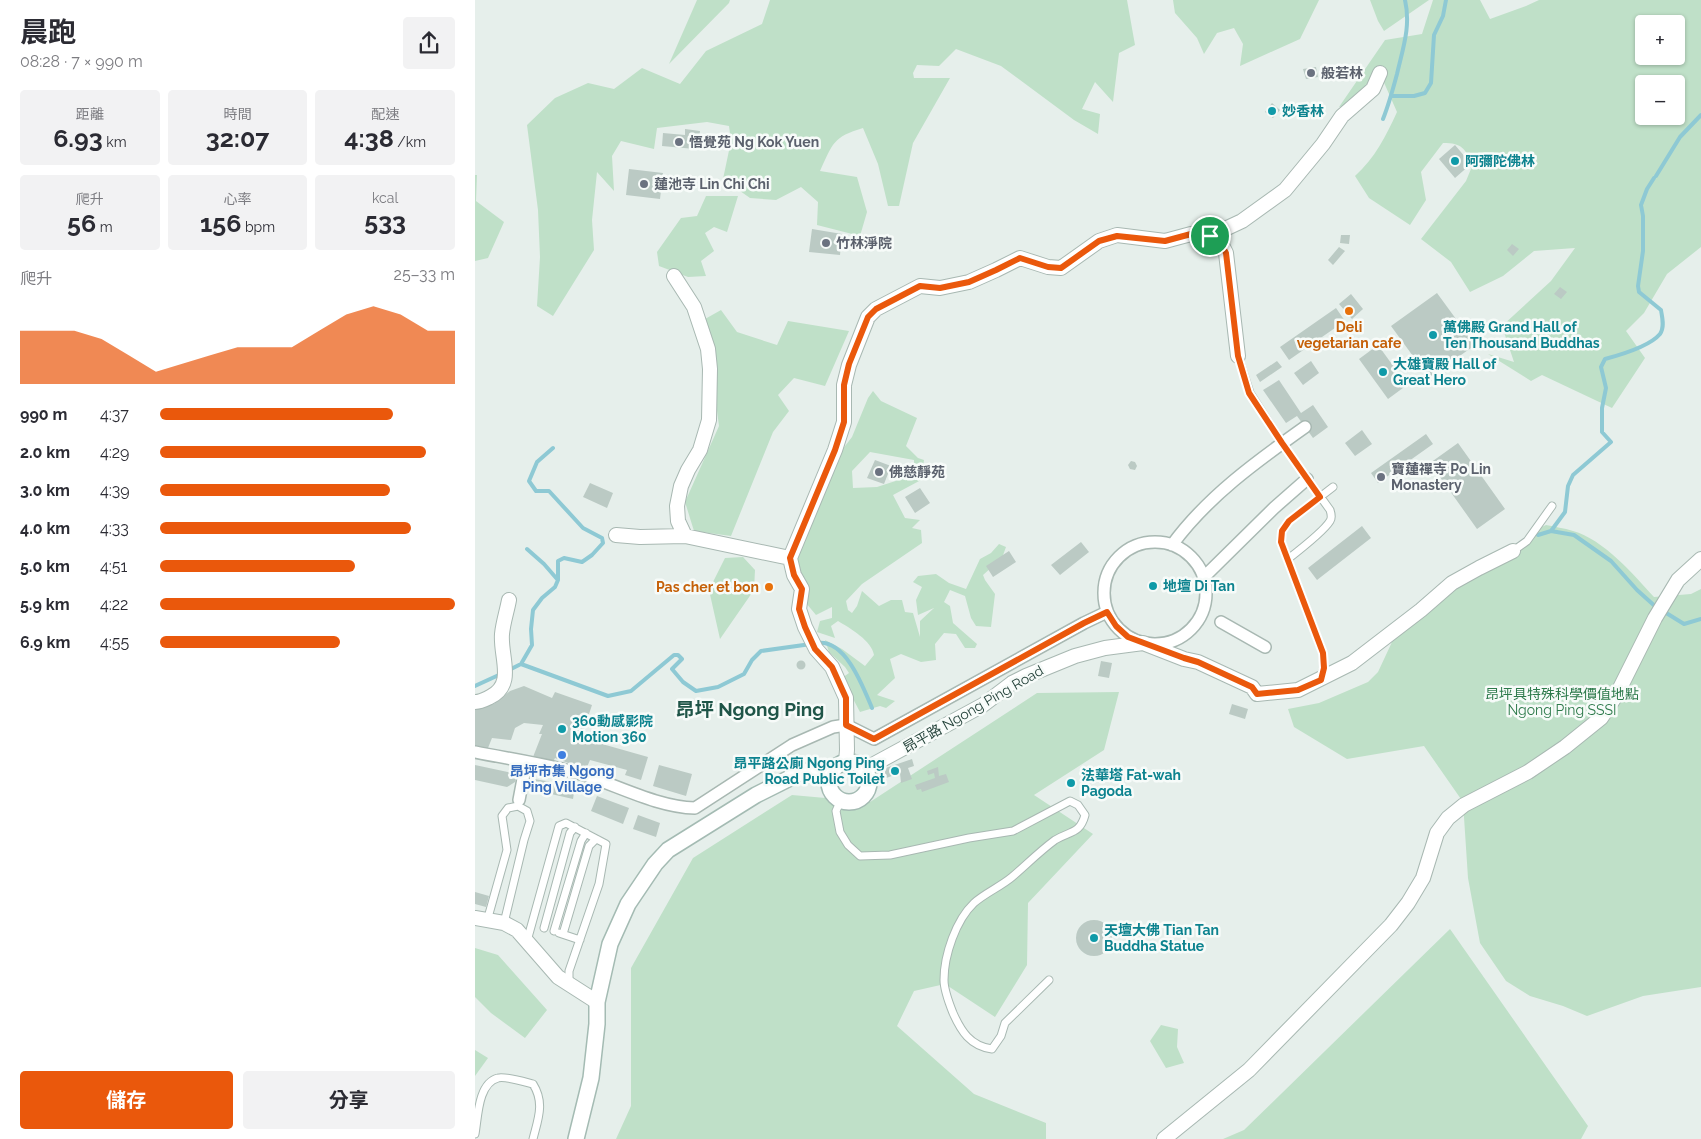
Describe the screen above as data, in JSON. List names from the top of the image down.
{
  "streets": {
    "street": ["昂平路 Ngong Ping Road"]
  },
  "districts": ["昂坪 Ngong Ping"],
  "parks": ["昂坪具特殊科學價值地點 Ngong Ping SSSI"],
  "places": [
    "般若林",
    "妙香林",
    "悟覺苑 Ng Kok Yuen",
    "阿彌陀佛林",
    "蓮池寺 Lin Chi Chi",
    "竹林淨院",
    "Deli vegetarian cafe",
    "萬佛殿 Grand Hall of Ten Thousand Buddhas",
    "大雄寶殿 Hall of Great Hero",
    "佛慈靜苑",
    "寶蓮禪寺 Po Lin Monastery",
    "地壇 Di Tan",
    "Pas cher et bon",
    "360動感影院 Motion 360",
    "昂坪市集 Ngong Ping Village",
    "昂平路公廁 Ngong Ping Road Public Toilet",
    "法華塔 Fat-wah Pagoda",
    "天壇大佛 Tian Tan Buddha Statue"
  ],
  "page": {
    "heading": ["晨跑", "08:28 · 7 × 990 m"],
    "map_buttons": ["+", "−"],
    "stats": [
      ["距離", "6.93 km"],
      ["時間", "32:07"],
      ["配速", "4:38 /km"],
      ["爬升", "56 m"],
      ["心率", "156 bpm"],
      ["kcal", "533"]
    ],
    "chart": ["爬升", "25–33 m"],
    "list": [
      {
        "name": "990 m",
        "note": "4:37"
      },
      {
        "name": "2.0 km",
        "note": "4:29"
      },
      {
        "name": "3.0 km",
        "note": "4:39"
      },
      {
        "name": "4.0 km",
        "note": "4:33"
      },
      {
        "name": "5.0 km",
        "note": "4:51"
      },
      {
        "name": "5.9 km",
        "note": "4:22"
      },
      {
        "name": "6.9 km",
        "note": "4:55"
      }
    ],
    "buttons": ["儲存", "分享"]
  }
}
